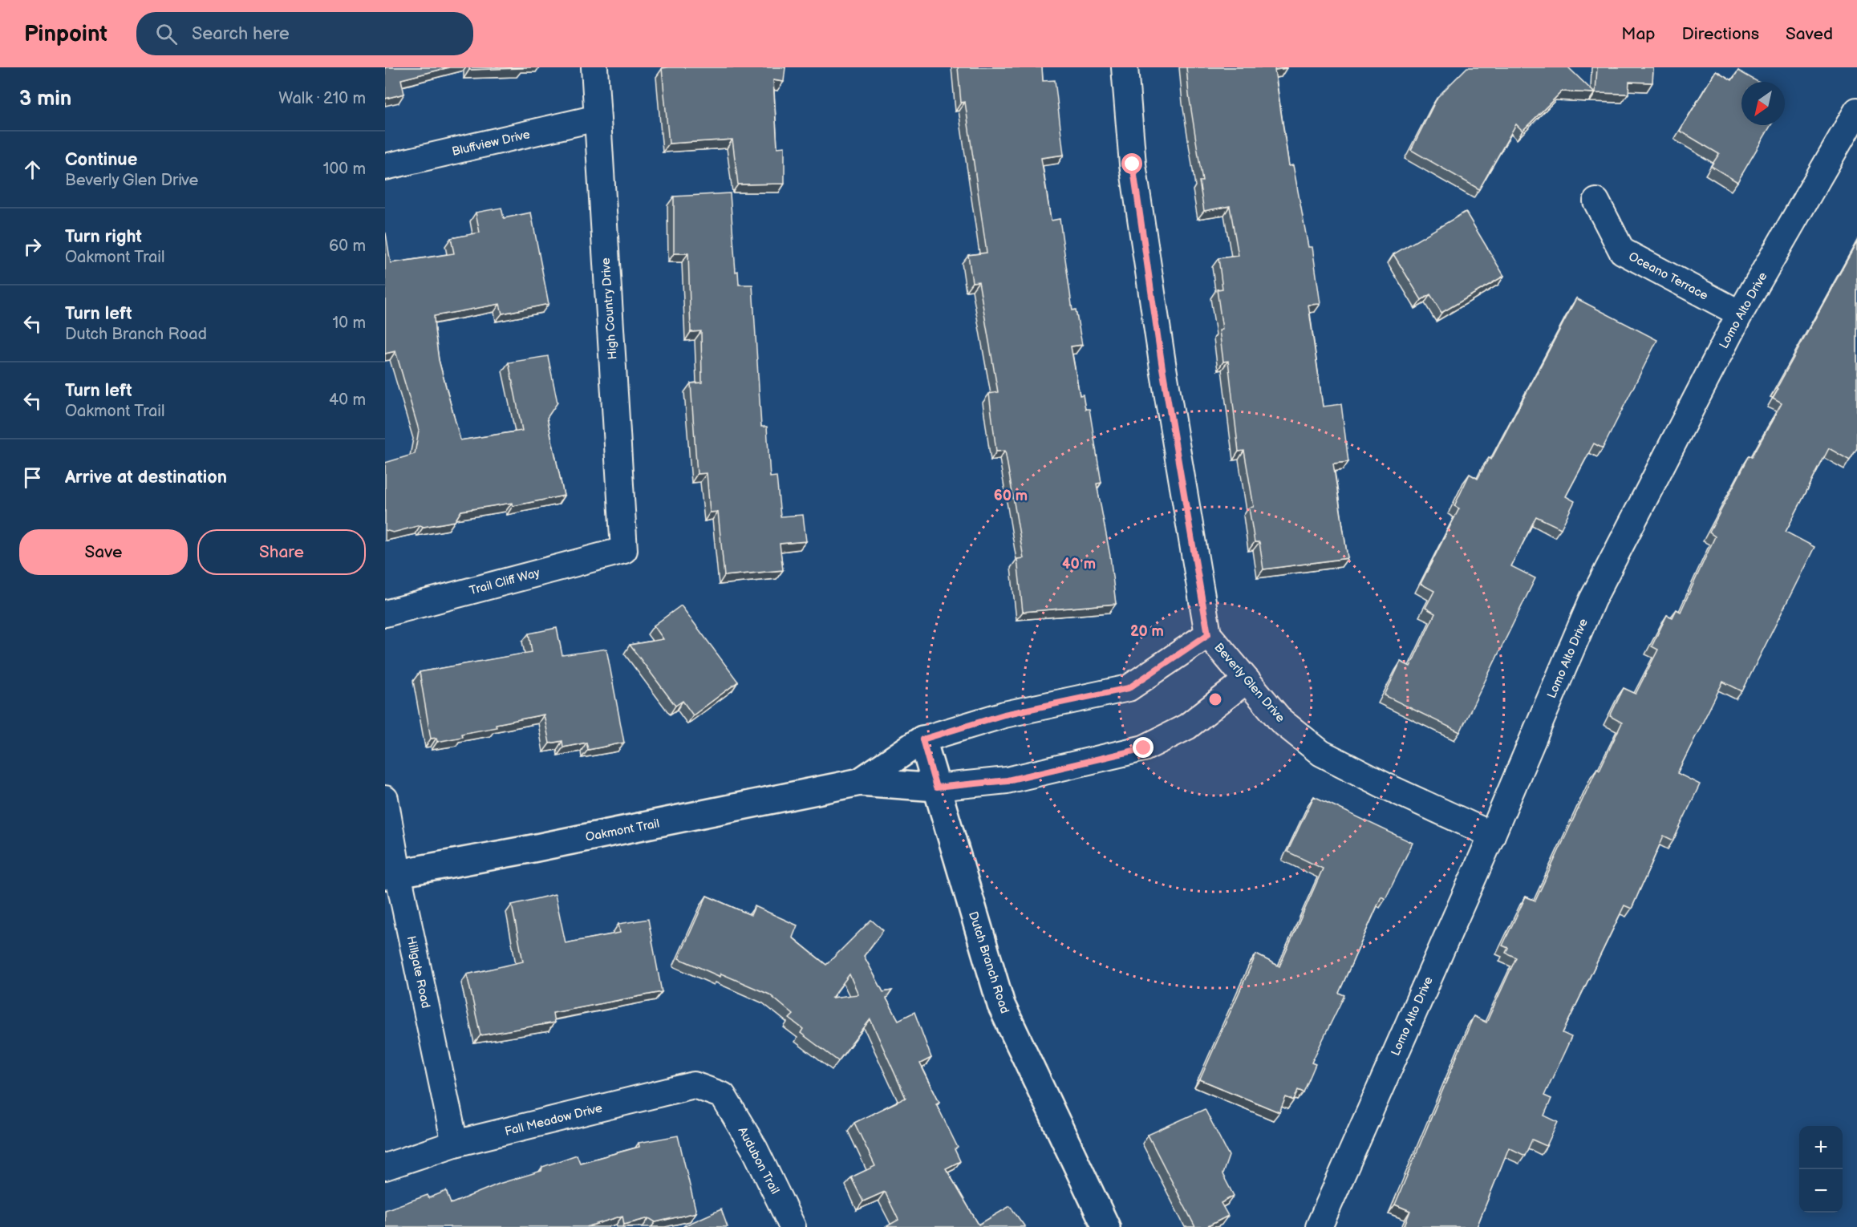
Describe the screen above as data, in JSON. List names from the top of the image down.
{
  "streets": {
    "street": [
      "Bluffview Drive",
      "Oceano Terrace",
      "High Country Drive",
      "Lomo Alto Drive",
      "Trail Cliff Way",
      "Beverly Glen Drive",
      "Oakmont Trail",
      "Dutch Branch Road",
      "Hillgate Road",
      "Fall Meadow Drive",
      "Audubon Trail"
    ]
  },
  "crossings": [
    ["Bluffview Drive", "High Country Drive"],
    ["Oceano Terrace", "Lomo Alto Drive"],
    ["High Country Drive", "Trail Cliff Way"],
    ["Lomo Alto Drive", "Beverly Glen Drive"],
    ["Beverly Glen Drive", "Oakmont Trail"],
    ["Oakmont Trail", "Dutch Branch Road"],
    ["Oakmont Trail", "Hillgate Road"],
    ["Hillgate Road", "Fall Meadow Drive"],
    ["Fall Meadow Drive", "Audubon Trail"]
  ],
  "north": "bottom left",
  "page": {
    "header": "Pinpoint",
    "search": "Search here",
    "nav": ["Map", "Directions", "Saved"],
    "heading": ["3 min", "Walk · 210 m"],
    "list": [
      ["Continue", "Beverly Glen Drive", "100 m"],
      ["Turn right", "Oakmont Trail", "60 m"],
      ["Turn left", "Dutch Branch Road", "10 m"],
      ["Turn left", "Oakmont Trail", "40 m"],
      "Arrive at destination"
    ],
    "buttons": ["Save", "Share"],
    "map_buttons": ["+", "−"]
  },
  "rings": ["60 m", "40 m", "20 m"]
}
